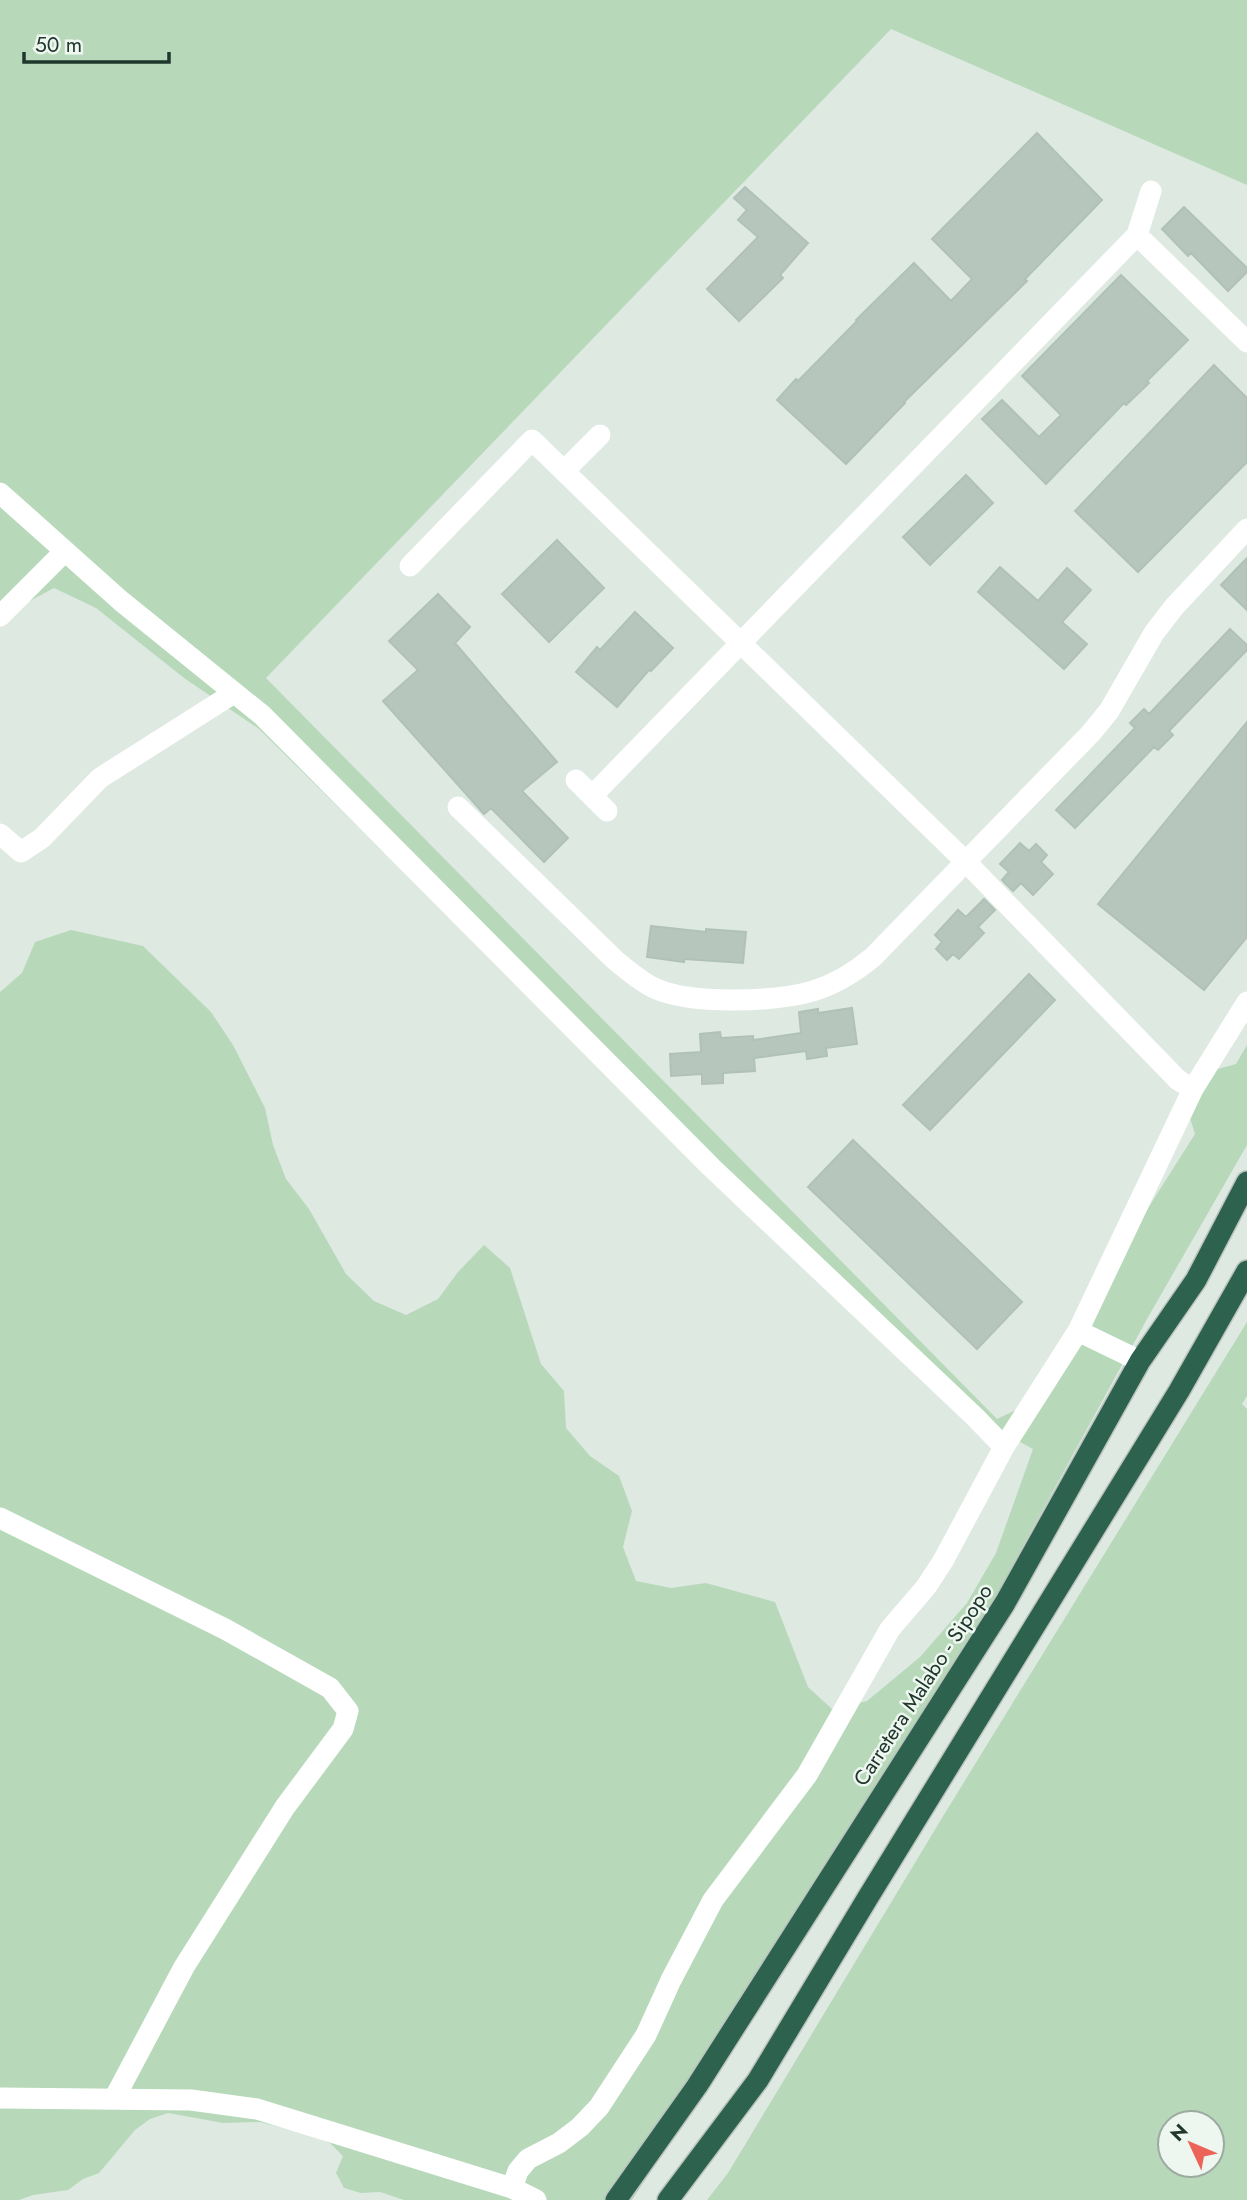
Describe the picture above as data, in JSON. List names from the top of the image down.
{
  "streets": {
    "highway": ["Carretera Malabo - Sipopo"]
  },
  "scale_bar": "50 m",
  "north": "top left"
}
